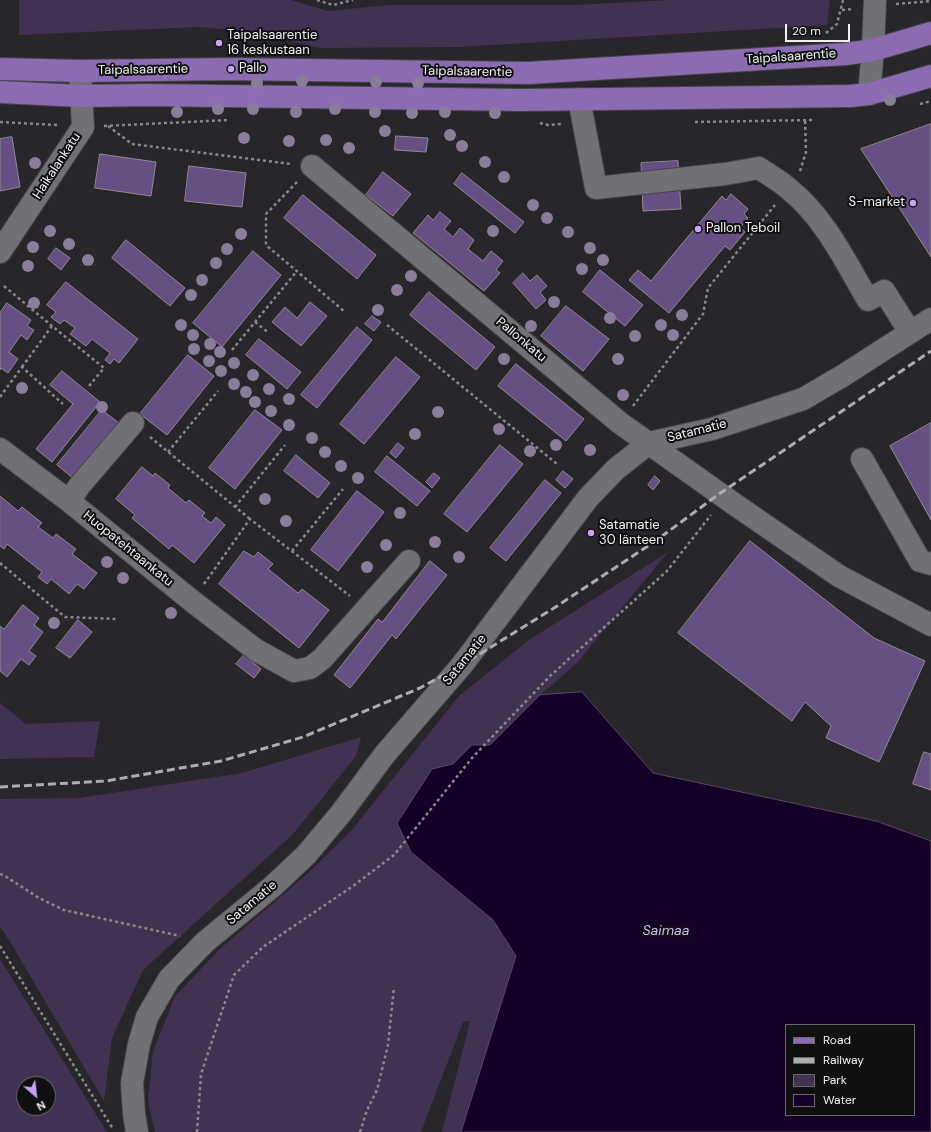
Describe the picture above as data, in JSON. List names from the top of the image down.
{
  "streets": {
    "main road": ["Taipalsaarentie"],
    "street": [
      "Haikalankatu",
      "Pallonkatu",
      "Satamatie",
      "Huopatehtaankatu"
    ]
  },
  "crossings": [
    ["Taipalsaarentie", "Haikalankatu"],
    ["Pallonkatu", "Satamatie"]
  ],
  "water": ["Saimaa"],
  "places": [
    "Taipalsaarentie 16 keskustaan",
    "Pallo",
    "S-market",
    "Pallon Teboil",
    "Satamatie 30 länteen"
  ],
  "legend": [
    "Road",
    "Railway",
    "Park",
    "Water"
  ],
  "scale_bar": "20 m",
  "north": "bottom right"
}
